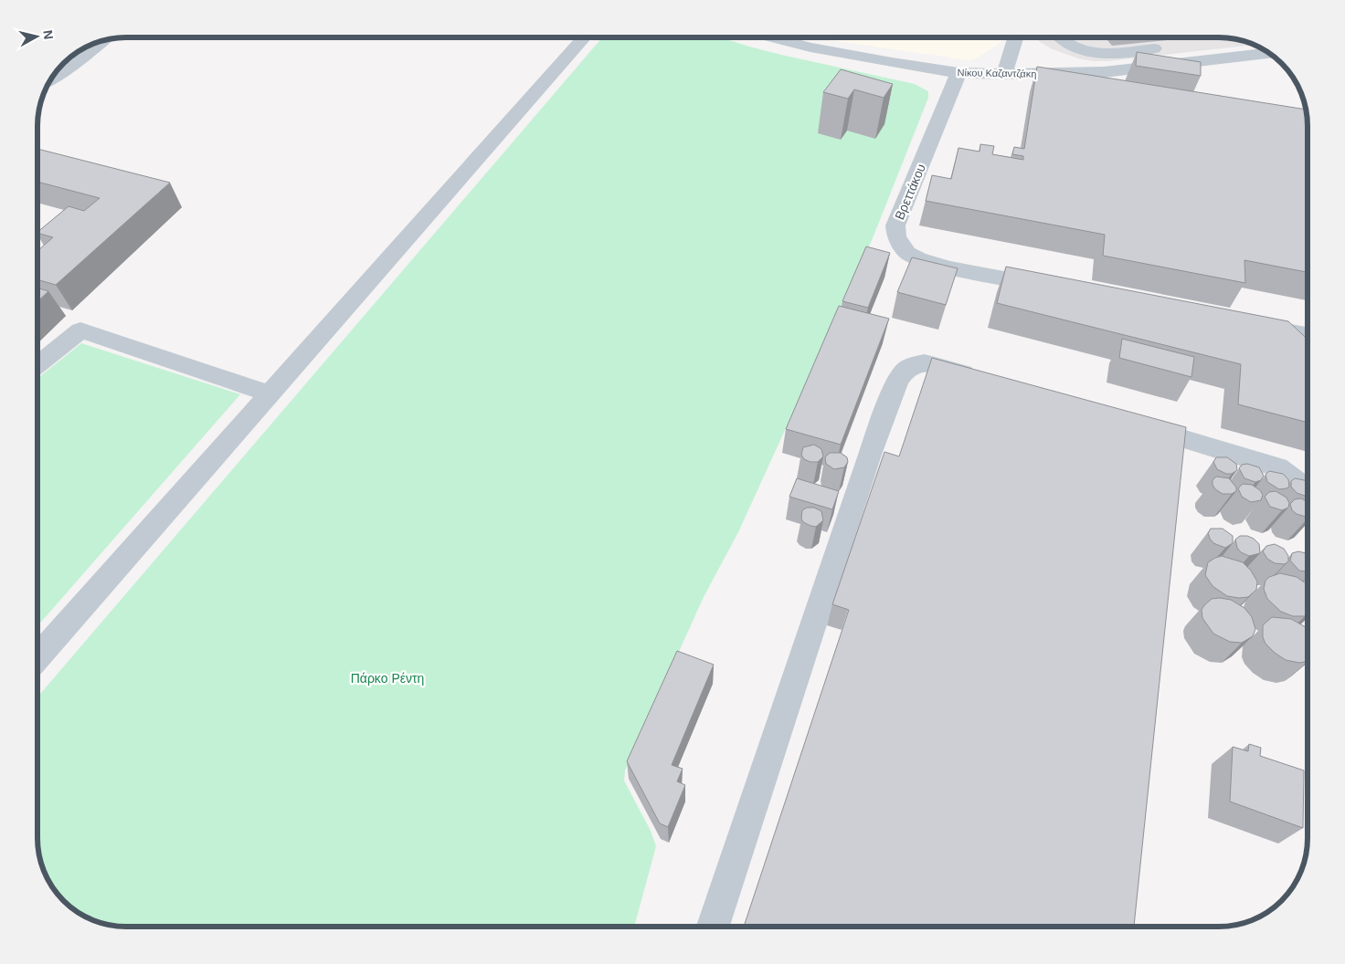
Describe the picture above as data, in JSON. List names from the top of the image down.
{
  "streets": {
    "street": ["Νίκου Καζαντζάκη", "Βρεττάκου"]
  },
  "crossings": [
    ["Νίκου Καζαντζάκη", "Βρεττάκου"]
  ],
  "parks": ["Πάρκο Ρέντη"],
  "north": "right"
}
